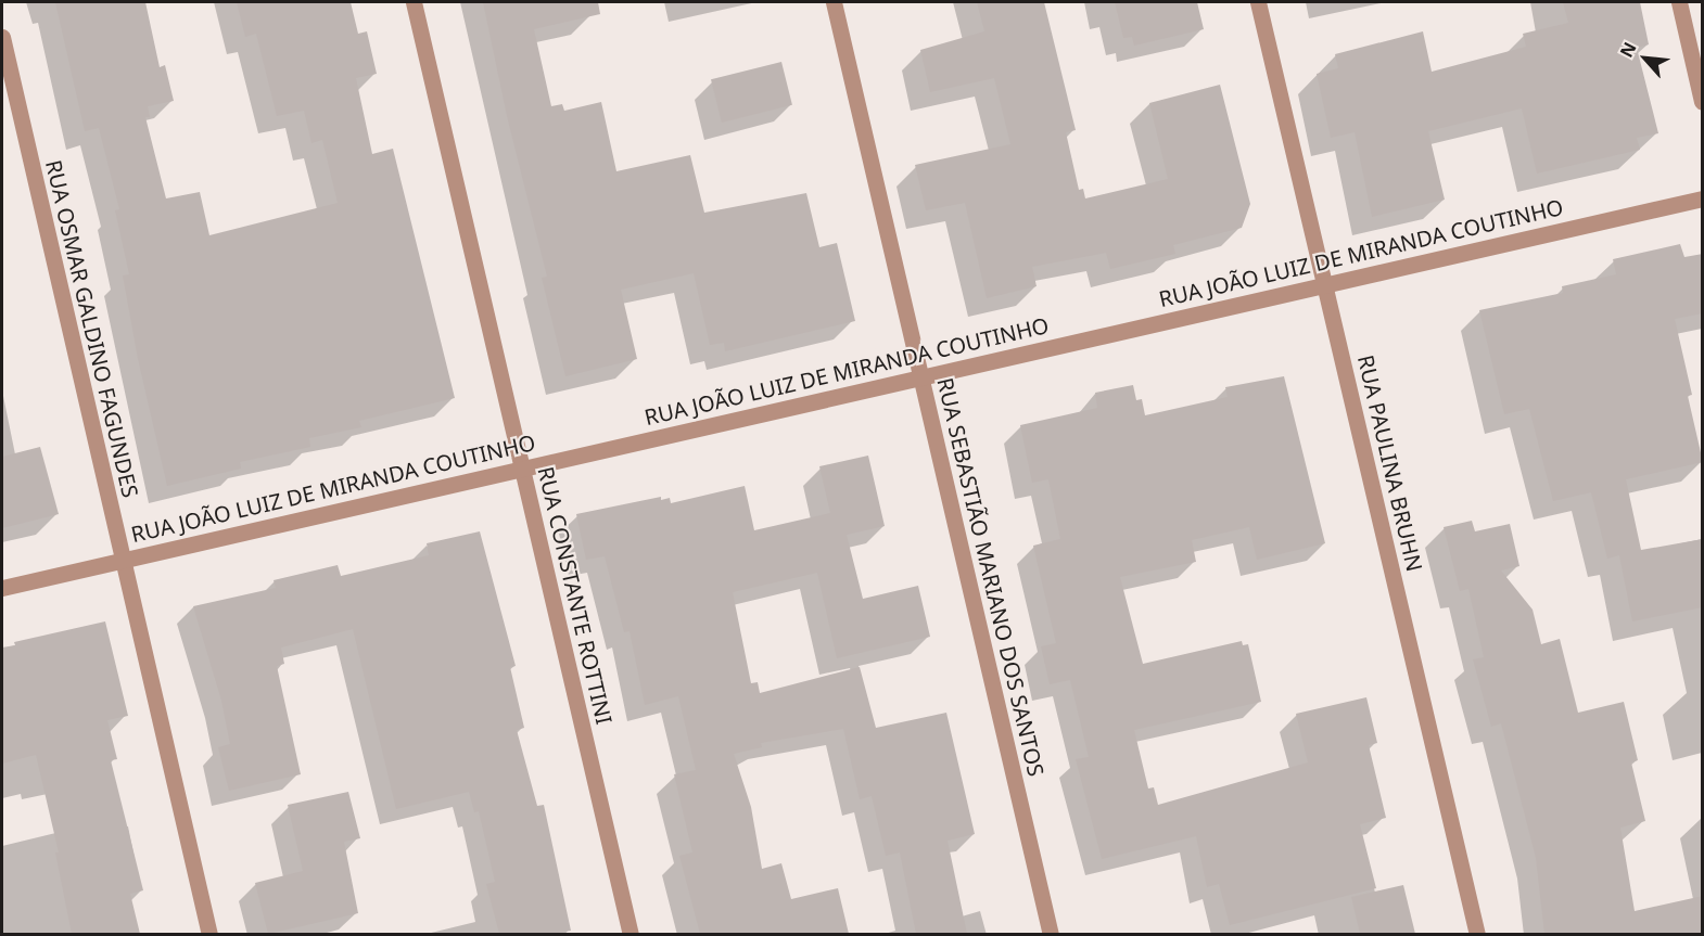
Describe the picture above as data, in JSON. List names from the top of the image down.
{
  "streets": {
    "street": [
      "RUA JOÃO LUIZ DE MIRANDA COUTINHO",
      "RUA OSMAR GALDINO FAGUNDES",
      "RUA PAULINA BRUHN",
      "RUA SEBASTIÃO MARIANO DOS SANTOS",
      "RUA CONSTANTE ROTTINI"
    ]
  },
  "crossings": [
    ["RUA JOÃO LUIZ DE MIRANDA COUTINHO", "RUA OSMAR GALDINO FAGUNDES"],
    ["RUA JOÃO LUIZ DE MIRANDA COUTINHO", "RUA PAULINA BRUHN"],
    ["RUA JOÃO LUIZ DE MIRANDA COUTINHO", "RUA SEBASTIÃO MARIANO DOS SANTOS"],
    ["RUA JOÃO LUIZ DE MIRANDA COUTINHO", "RUA CONSTANTE ROTTINI"]
  ],
  "north": "top left"
}
